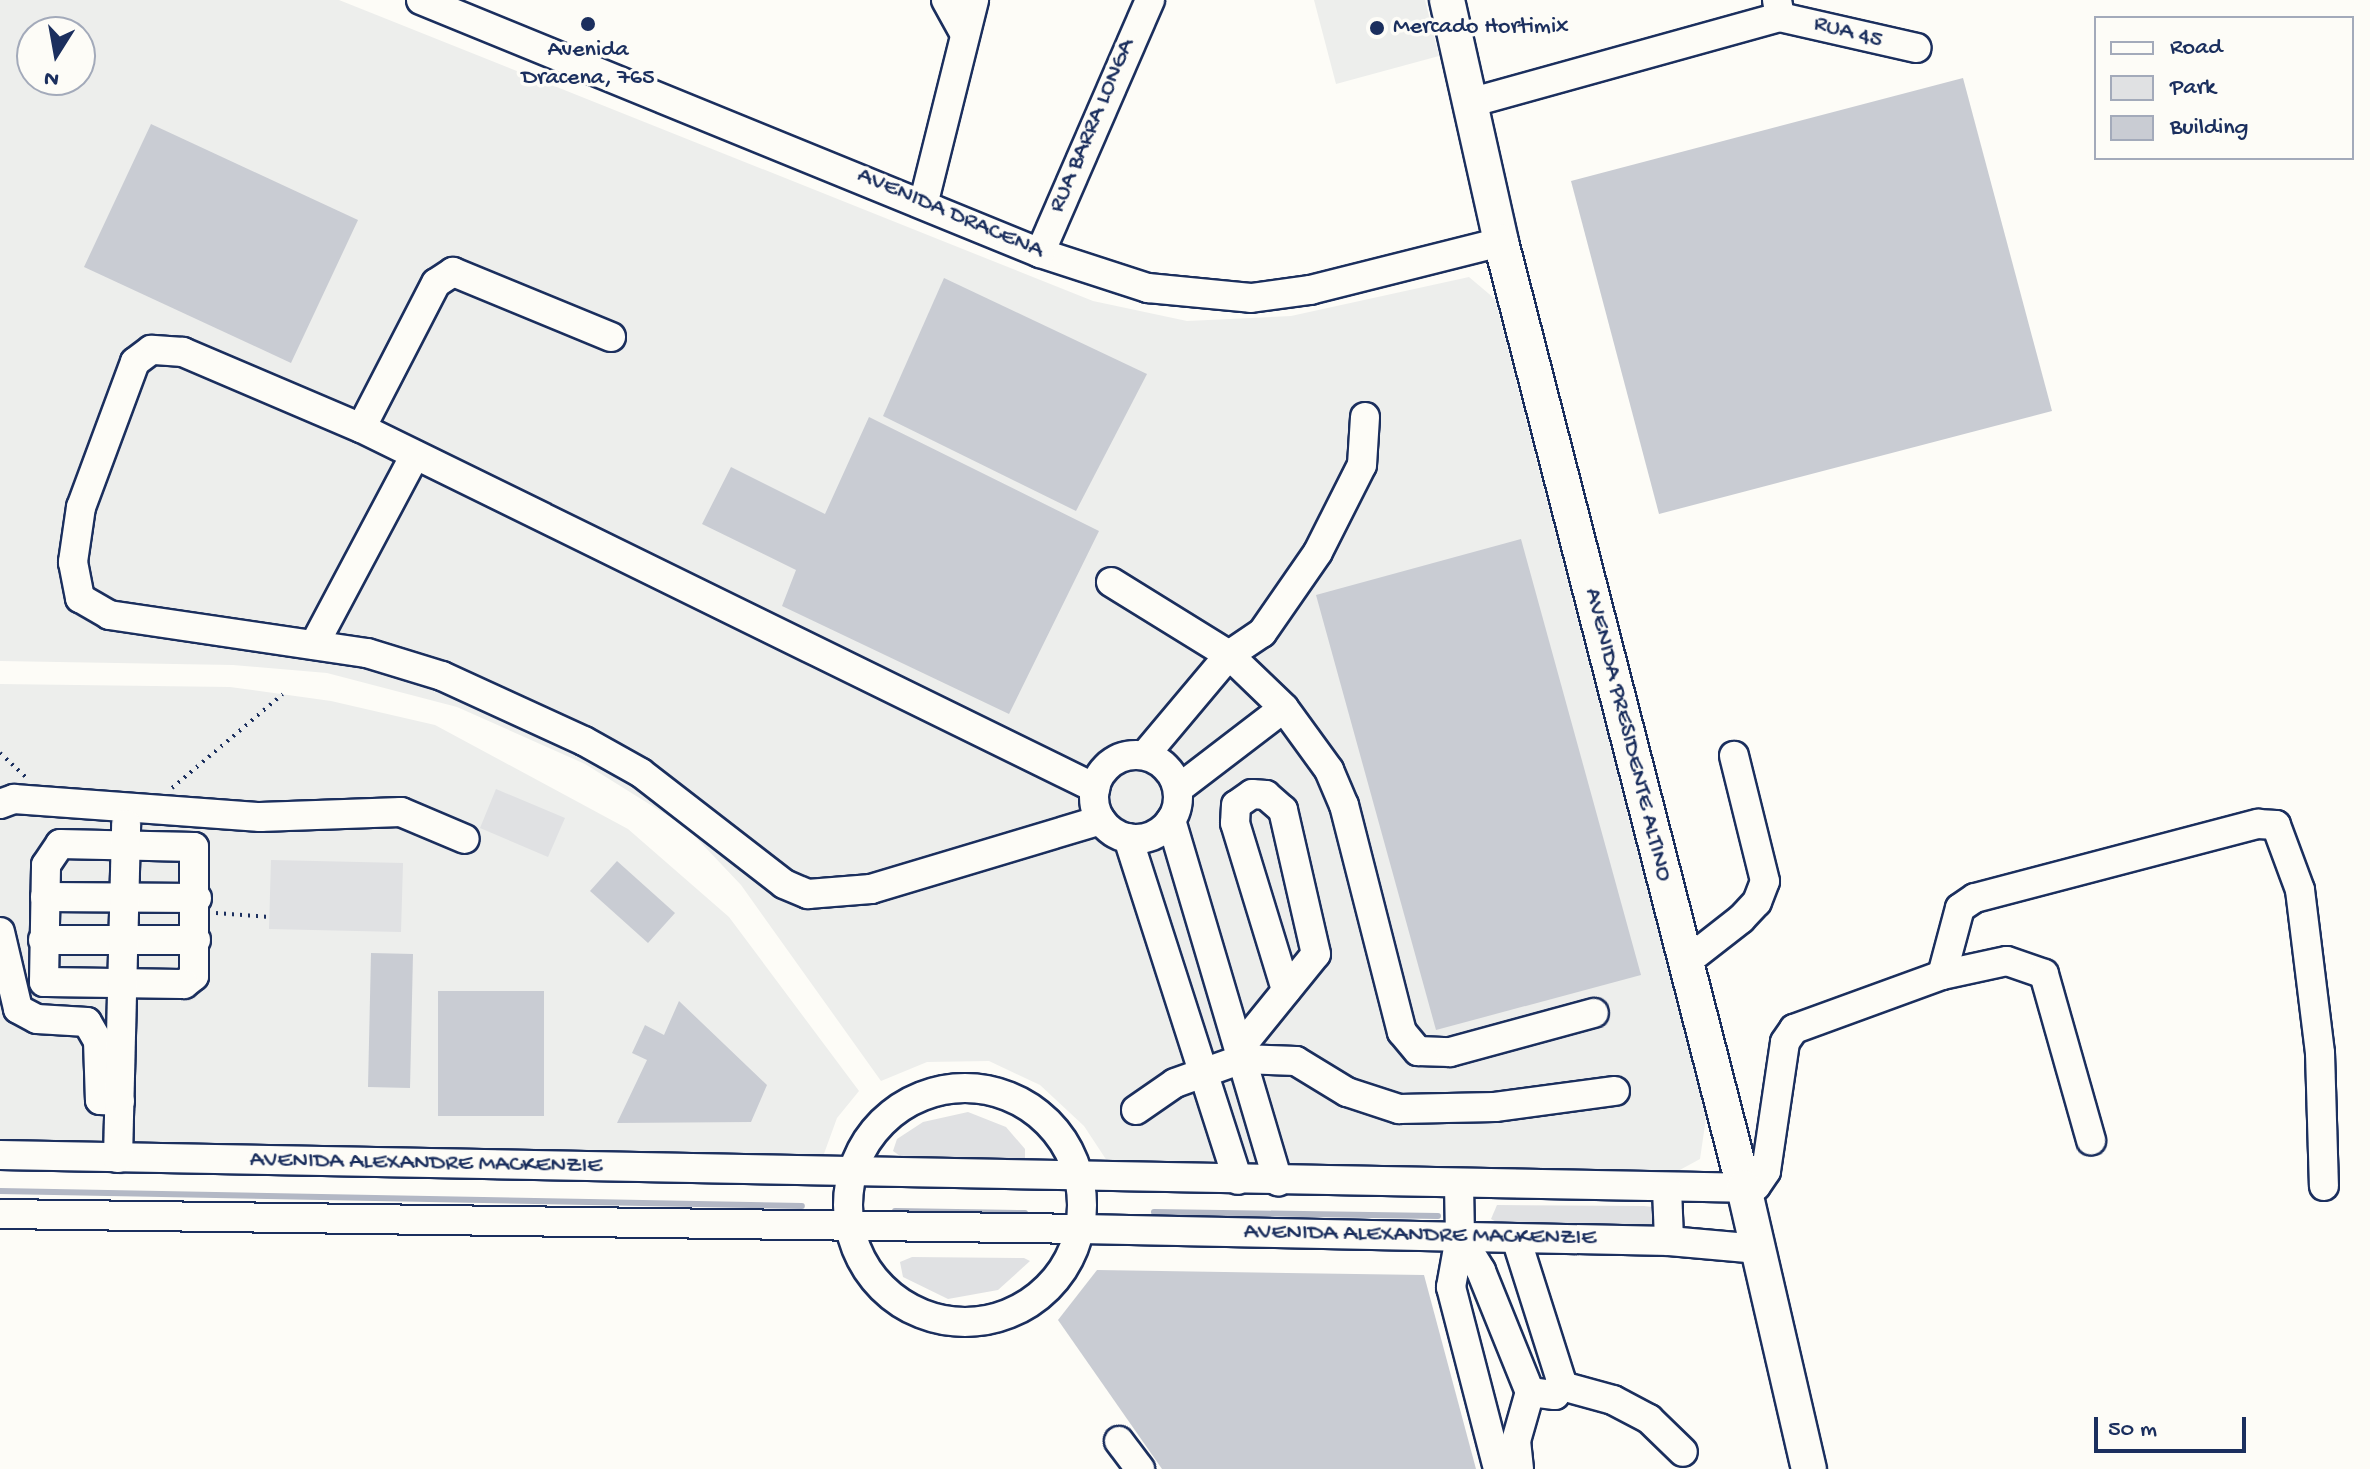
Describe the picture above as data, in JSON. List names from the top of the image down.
{
  "streets": {
    "main road": ["AVENIDA PRESIDENTE ALTINO"],
    "street": [
      "RUA 45",
      "RUA BARRA LONGA",
      "AVENIDA DRACENA",
      "AVENIDA ALEXANDRE MACKENZIE"
    ]
  },
  "crossings": [
    ["RUA BARRA LONGA", "AVENIDA DRACENA"],
    ["AVENIDA DRACENA", "AVENIDA PRESIDENTE ALTINO"],
    ["AVENIDA PRESIDENTE ALTINO", "AVENIDA ALEXANDRE MACKENZIE"]
  ],
  "places": ["Avenida Dracena, 765", "Mercado Hortimix"],
  "legend": ["Road", "Park", "Building"],
  "scale_bar": "50 m",
  "north": "bottom"
}
